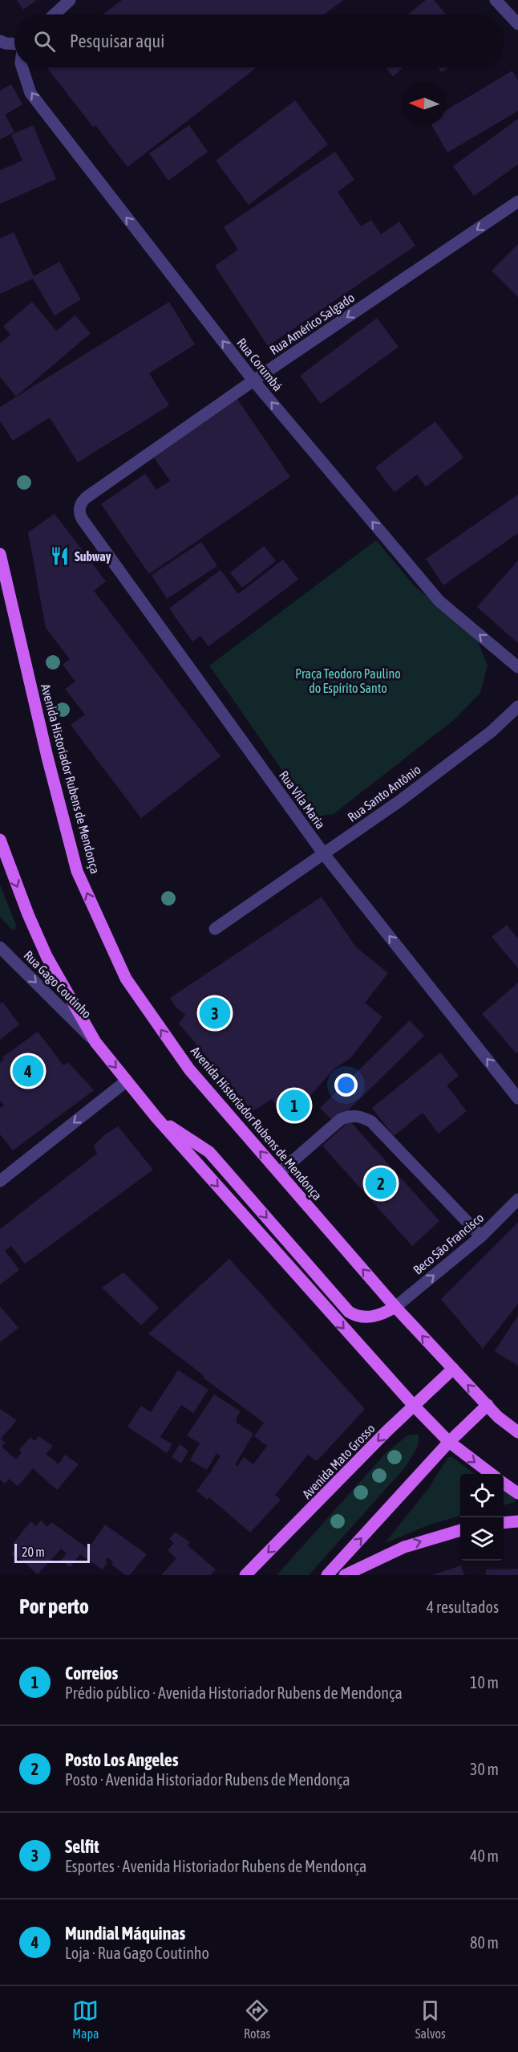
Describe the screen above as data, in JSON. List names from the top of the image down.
{
  "streets": {
    "main road": ["Avenida Historiador Rubens de Mendonça", "Avenida Mato Grosso"],
    "street": [
      "Rua Américo Salgado",
      "Rua Corumbá",
      "Rua Santo Antônio",
      "Rua Vila Maria",
      "Rua Gago Coutinho",
      "Beco São Francisco"
    ]
  },
  "crossings": [
    ["Rua Américo Salgado", "Rua Corumbá"],
    ["Rua Américo Salgado", "Rua Vila Maria"],
    ["Avenida Historiador Rubens de Mendonça", "Beco São Francisco"],
    ["Avenida Historiador Rubens de Mendonça", "Avenida Mato Grosso"],
    ["Rua Santo Antônio", "Rua Vila Maria"]
  ],
  "one_way": [
    "Rua Américo Salgado",
    "Rua Corumbá",
    "Rua Vila Maria",
    "Rua Gago Coutinho",
    "Beco São Francisco"
  ],
  "parks": ["Praça Teodoro Paulino do Espírito Santo"],
  "places": {
    "restaurant": ["Subway"]
  },
  "scale_bar": "20 m",
  "north": "left",
  "page": {
    "search": "Pesquisar aqui",
    "pins": [
      "3",
      "4",
      "1",
      "2"
    ],
    "scale": "20 m",
    "heading": ["Por perto", "4 resultados"],
    "list": [
      {
        "mark": "1",
        "name": "Correios",
        "note": "Prédio público · Avenida Historiador Rubens de Mendonça",
        "value": "10 m"
      },
      {
        "mark": "2",
        "name": "Posto Los Angeles",
        "note": "Posto · Avenida Historiador Rubens de Mendonça",
        "value": "30 m"
      },
      {
        "mark": "3",
        "name": "Selfit",
        "note": "Esportes · Avenida Historiador Rubens de Mendonça",
        "value": "40 m"
      },
      {
        "mark": "4",
        "name": "Mundial Máquinas",
        "note": "Loja · Rua Gago Coutinho",
        "value": "80 m"
      }
    ],
    "nav": ["Mapa", "Rotas", "Salvos"]
  }
}
